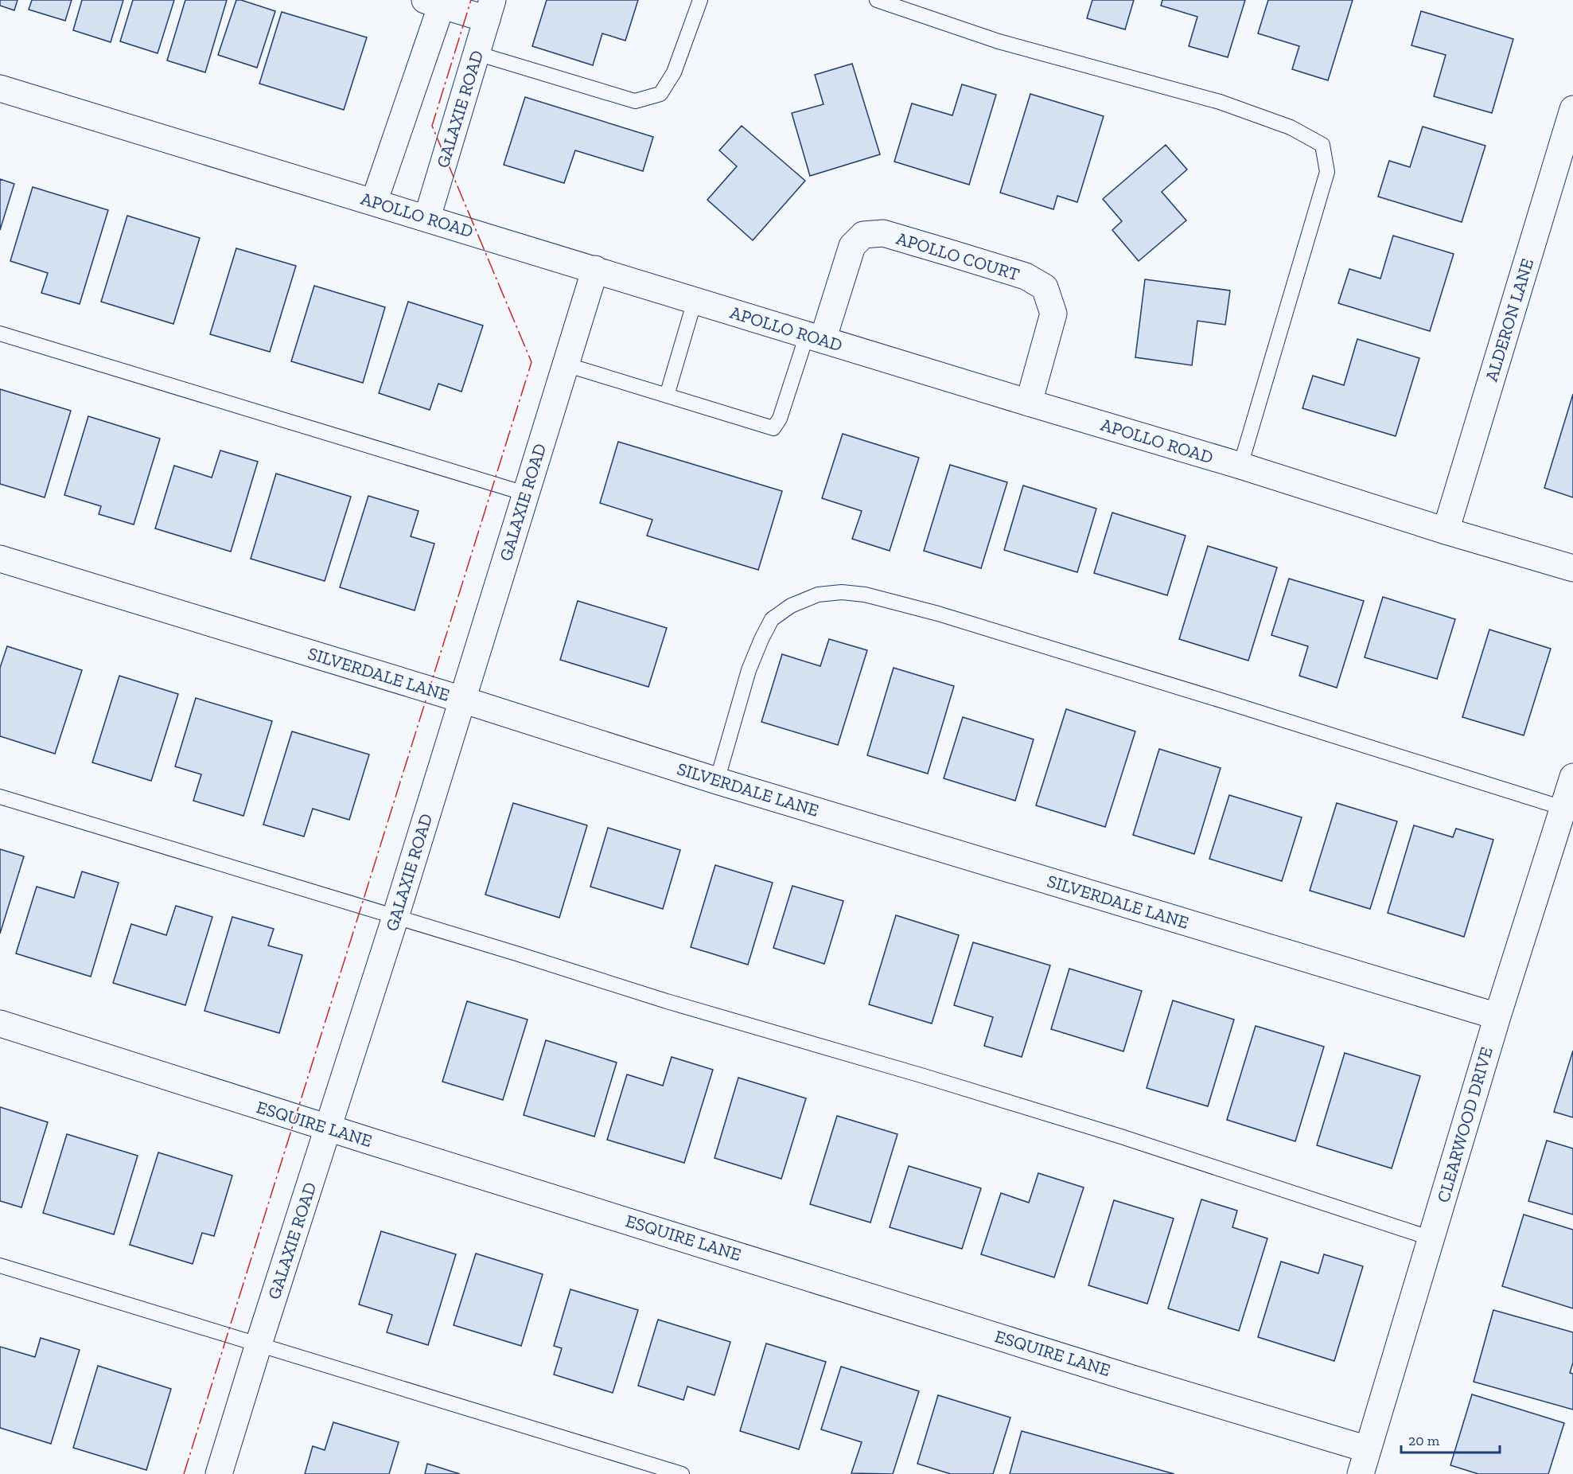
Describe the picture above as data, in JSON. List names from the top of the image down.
{
  "streets": {
    "street": [
      "GALAXIE ROAD",
      "APOLLO ROAD",
      "APOLLO COURT",
      "ALDERON LANE",
      "SILVERDALE LANE",
      "ESQUIRE LANE",
      "CLEARWOOD DRIVE"
    ]
  },
  "crossings": [
    ["GALAXIE ROAD", "APOLLO ROAD"],
    ["GALAXIE ROAD", "SILVERDALE LANE"],
    ["GALAXIE ROAD", "ESQUIRE LANE"],
    ["APOLLO ROAD", "APOLLO COURT"],
    ["APOLLO ROAD", "ALDERON LANE"],
    ["SILVERDALE LANE", "CLEARWOOD DRIVE"],
    ["ESQUIRE LANE", "CLEARWOOD DRIVE"]
  ],
  "scale_bar": "20 m"
}
